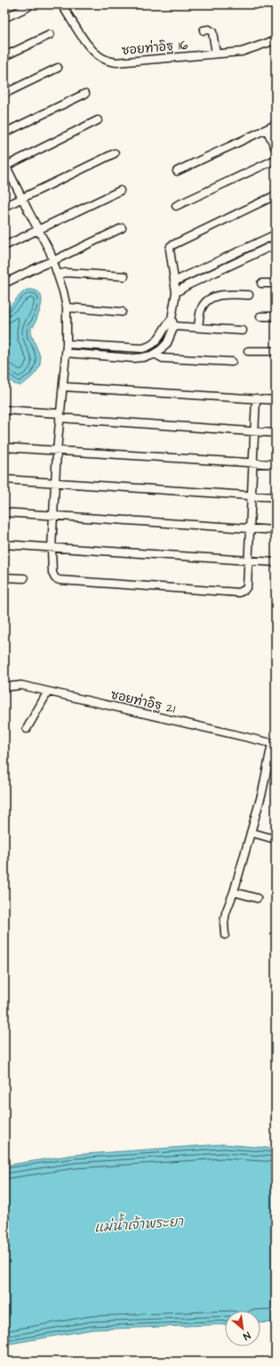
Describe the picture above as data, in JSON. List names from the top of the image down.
{
  "streets": {
    "street": ["ซอยท่าอิฐ 16", "ซอยท่าอิฐ 21"]
  },
  "water": ["แม่น้ำเจ้าพระยา"],
  "north": "bottom right"
}
